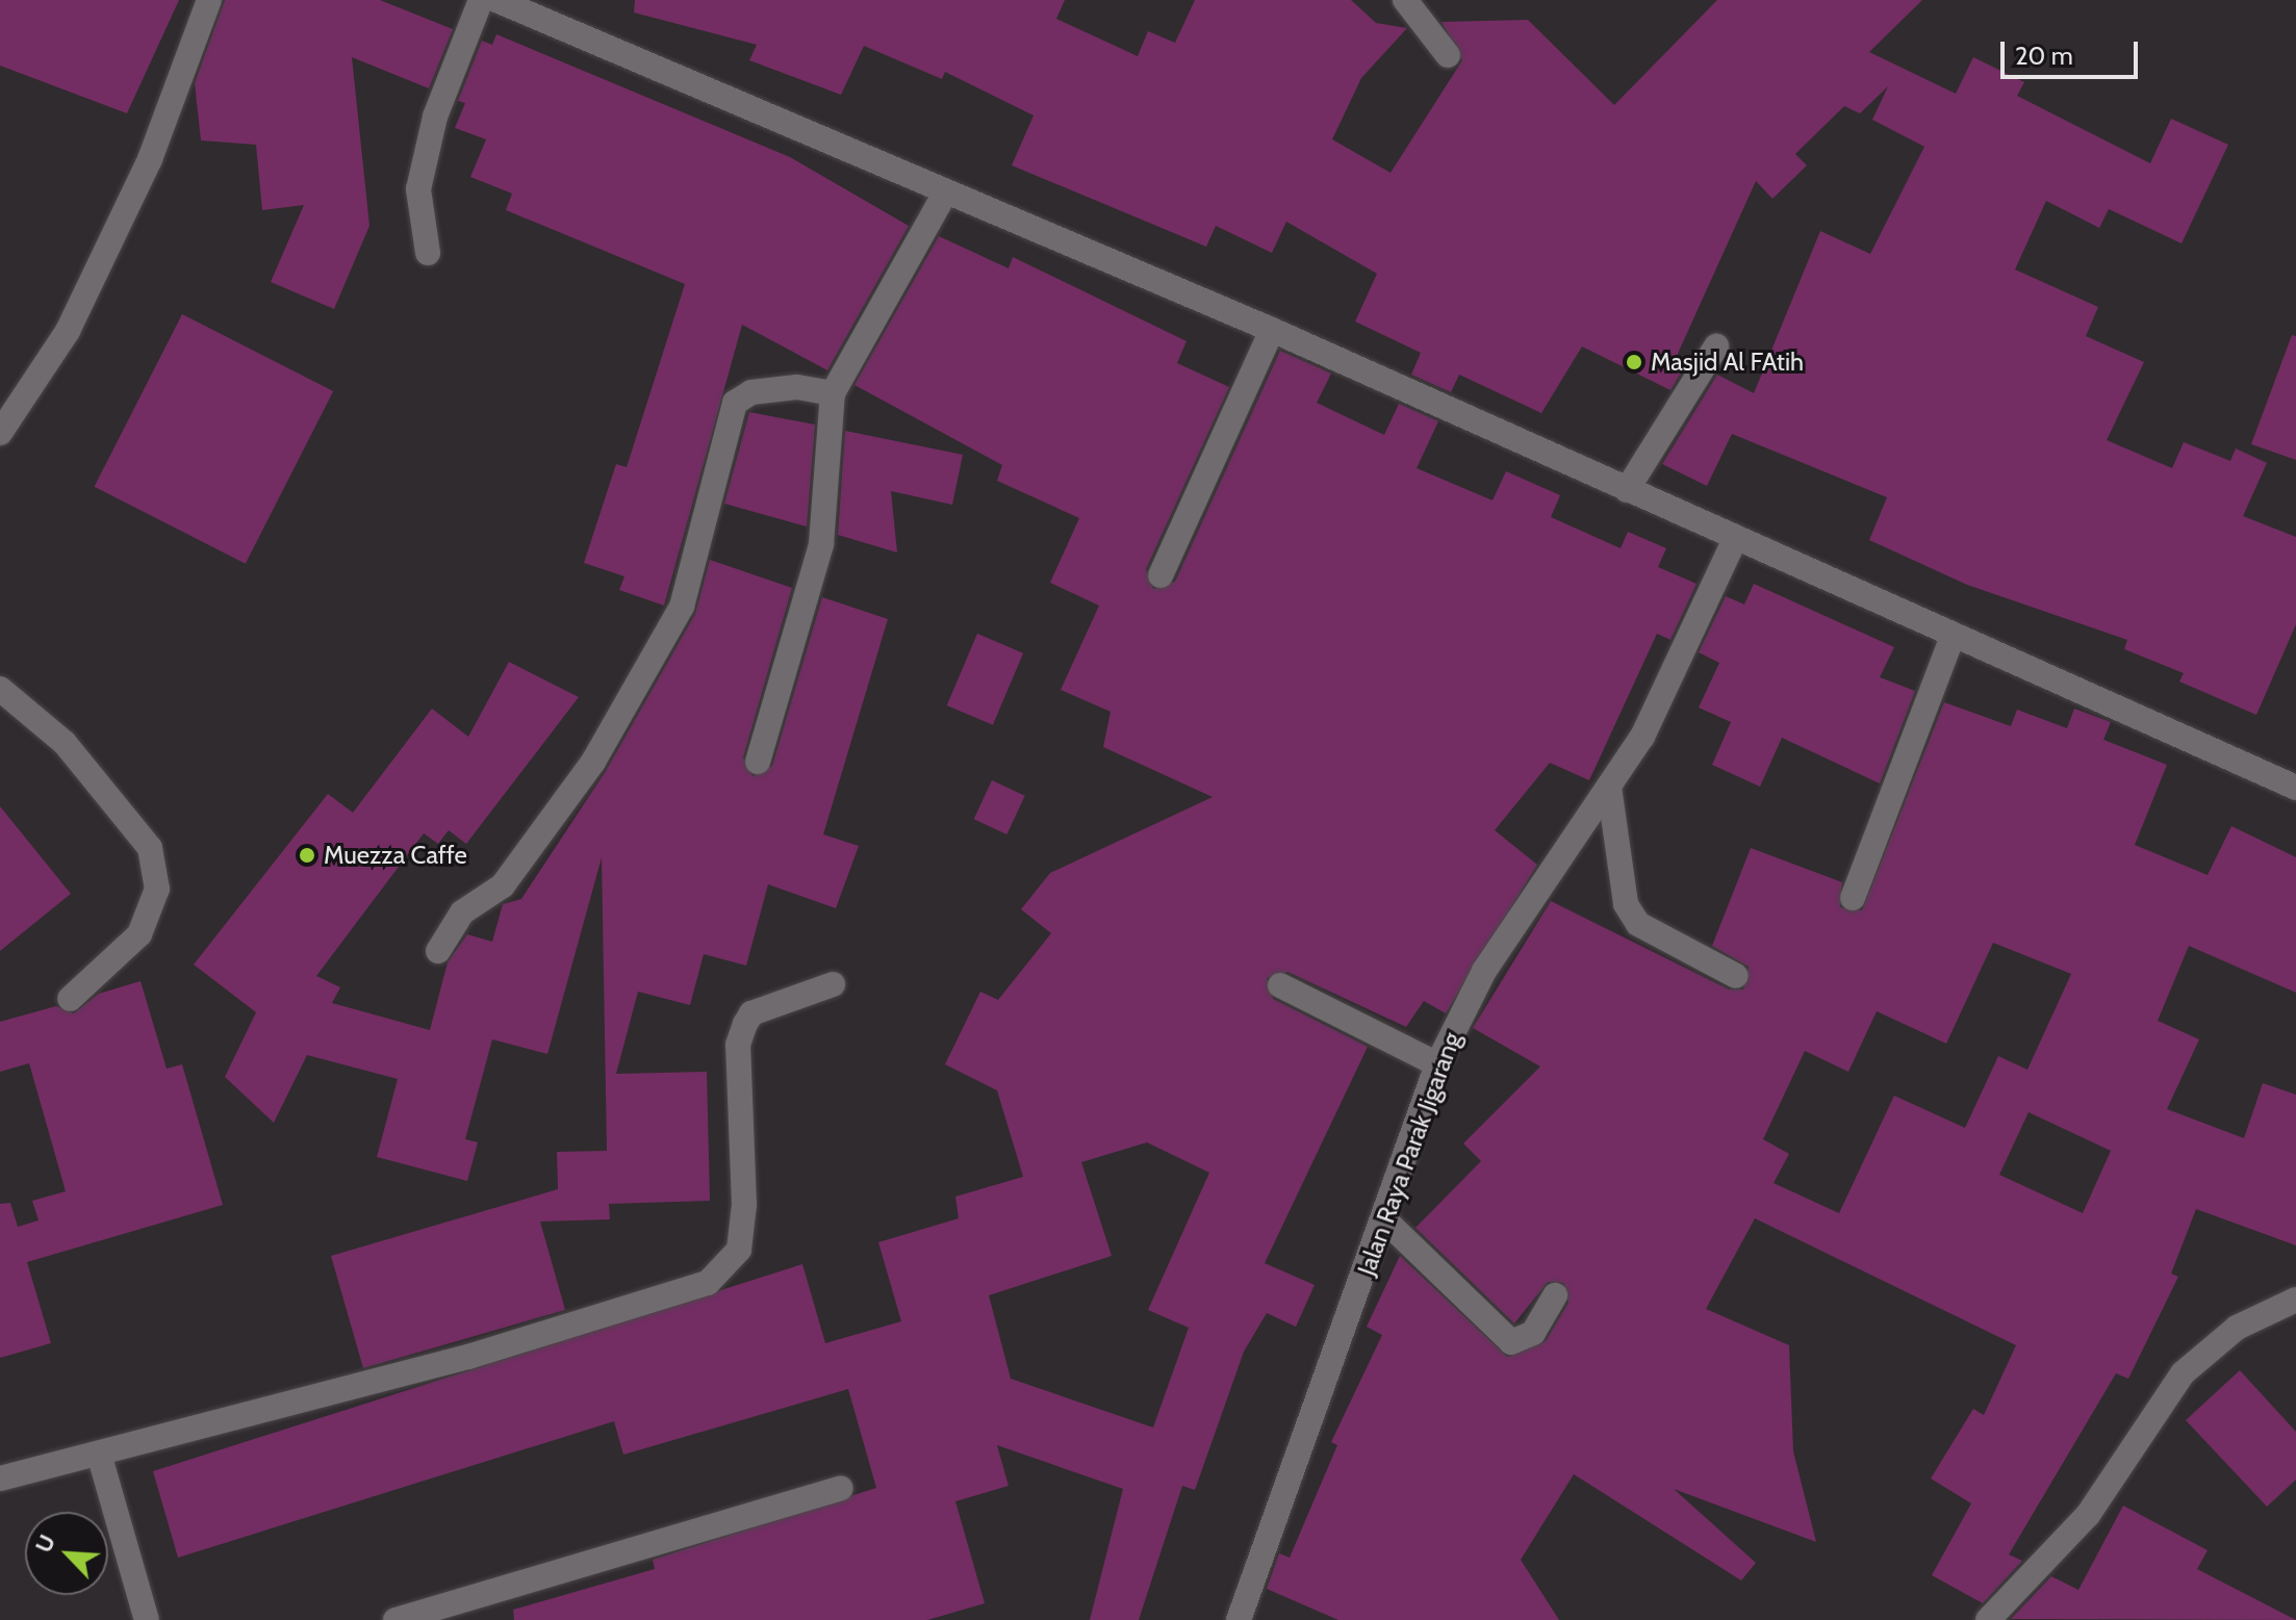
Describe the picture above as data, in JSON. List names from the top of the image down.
{
  "streets": {
    "street": ["Jalan Raya Parak Jigarang"]
  },
  "places": ["Masjid Al FAtih", "Muezza Caffe"],
  "scale_bar": "20 m",
  "north": "top left"
}
